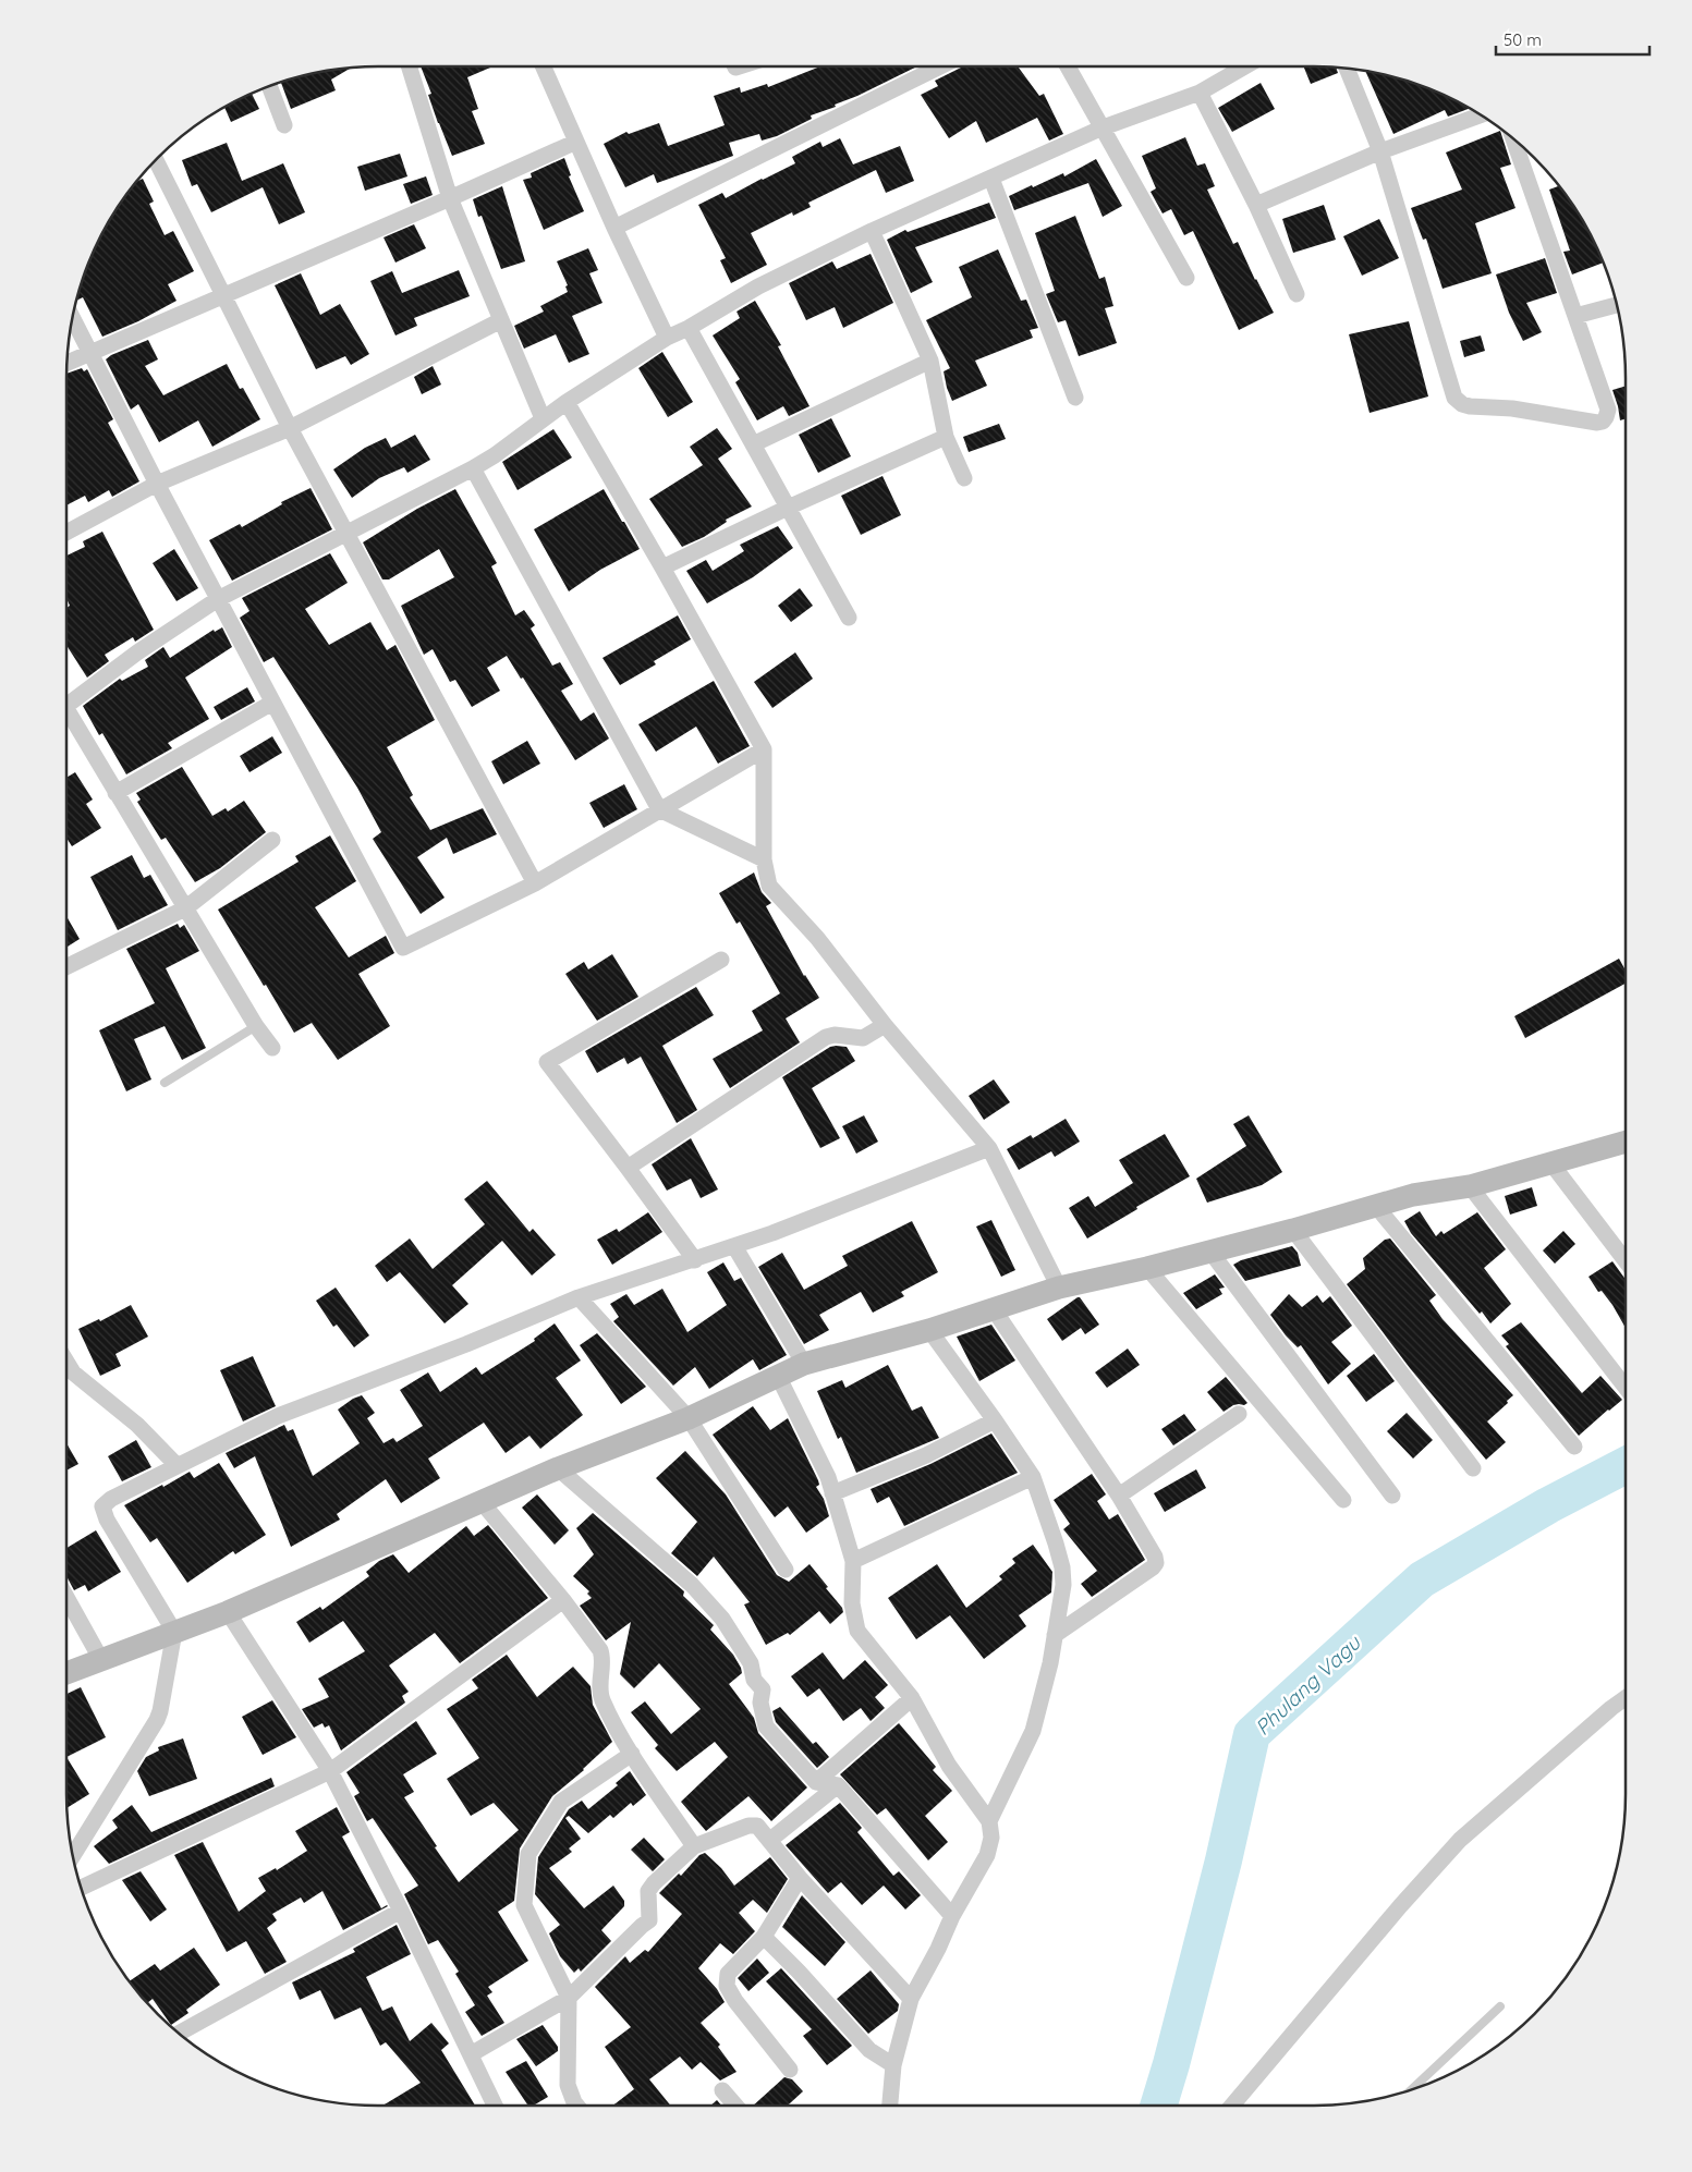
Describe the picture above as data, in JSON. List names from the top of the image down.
{
  "water": ["Phulang Vagu"],
  "scale_bar": "50 m"
}
